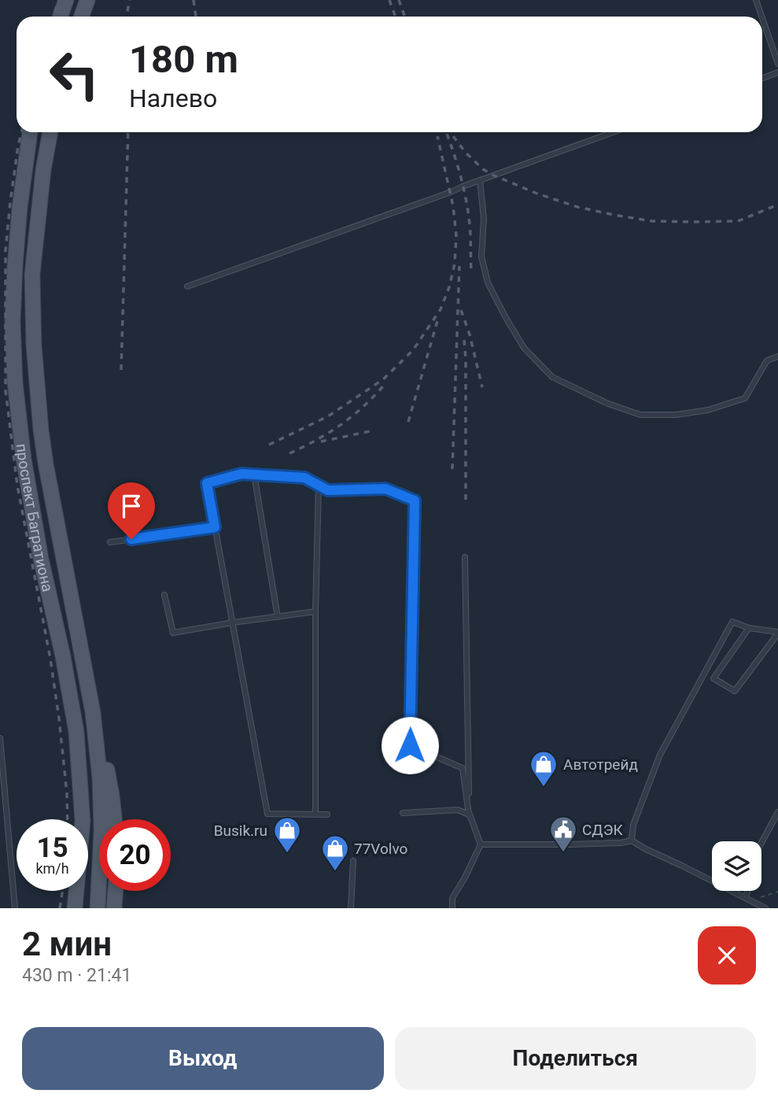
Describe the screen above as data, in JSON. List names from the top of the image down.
{
  "streets": {
    "main road": ["проспект Багратиона"]
  },
  "places": {
    "shop": ["Автотрейд", "Busik.ru", "77Volvo"],
    "public building": ["СДЭК"]
  },
  "page": {
    "turn": ["180 m", "Налево"],
    "speed": "15 km/h",
    "limit": "20",
    "heading": ["2 мин", "430 m · 21:41"],
    "buttons": ["Выход", "Поделиться"]
  }
}
